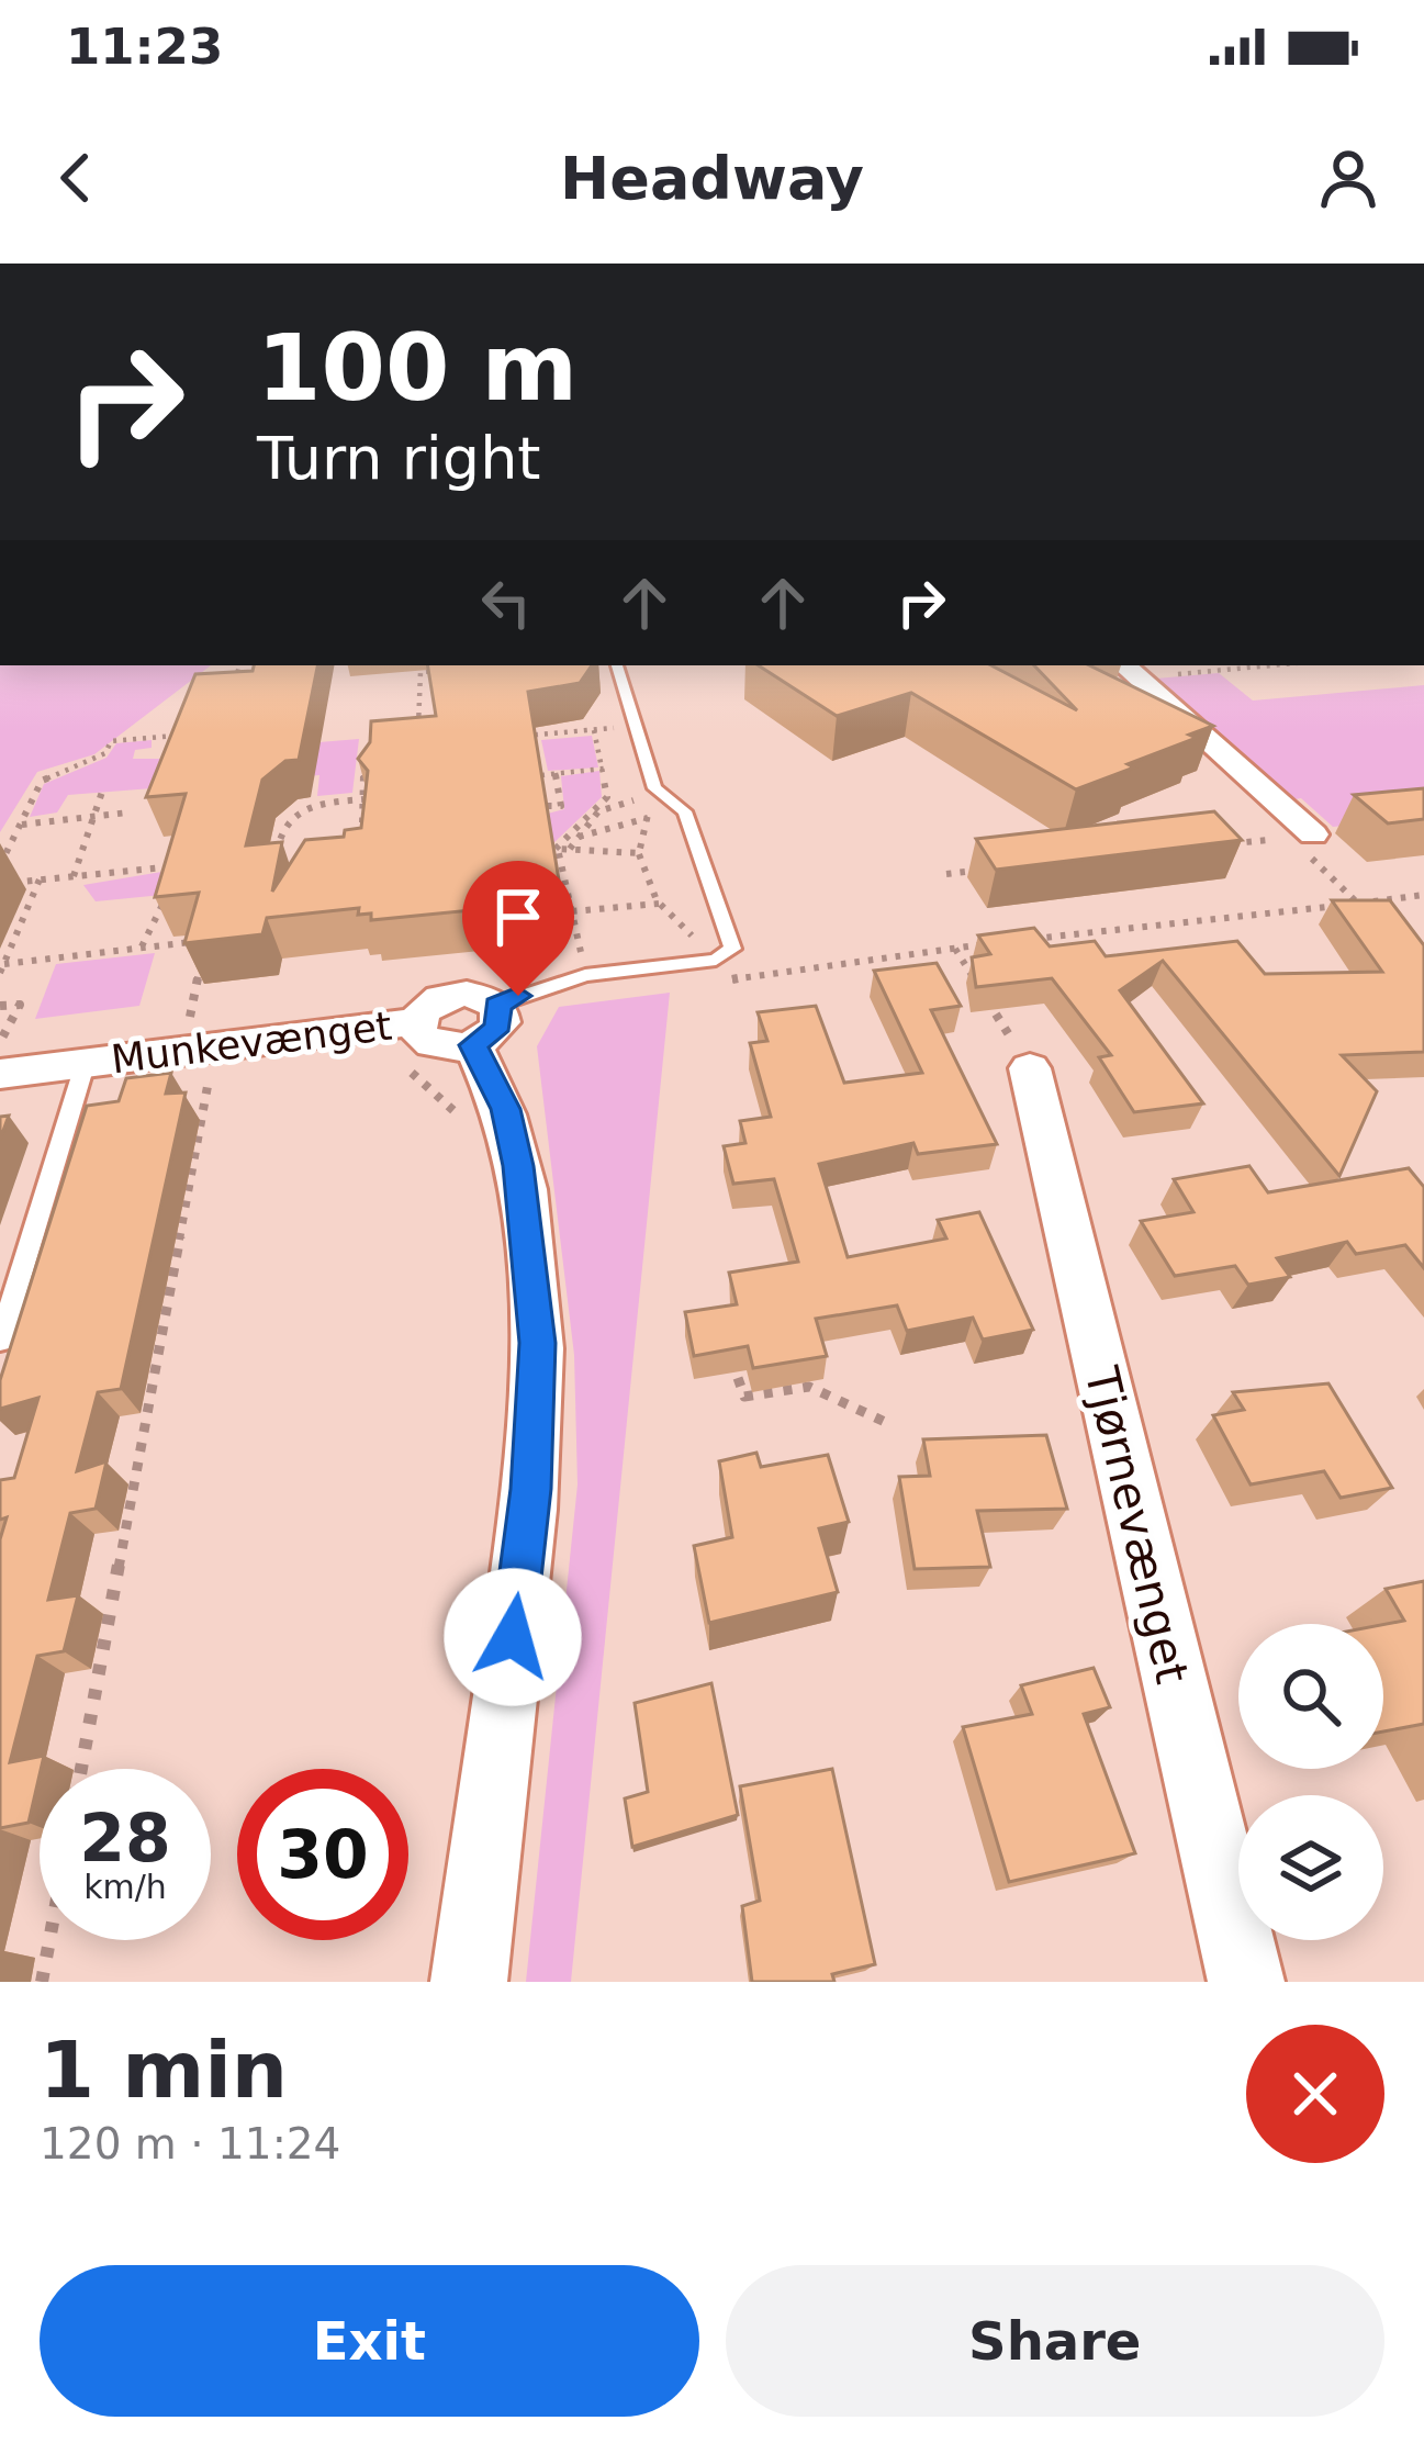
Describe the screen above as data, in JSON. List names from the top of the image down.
{
  "streets": {
    "street": ["Munkevænget", "Tjørnevænget"]
  },
  "page": {
    "status": "11:23",
    "header": "Headway",
    "turn": ["100 m", "Turn right"],
    "speed": "28 km/h",
    "limit": "30",
    "heading": ["1 min", "120 m · 11:24"],
    "buttons": ["Exit", "Share"]
  }
}
